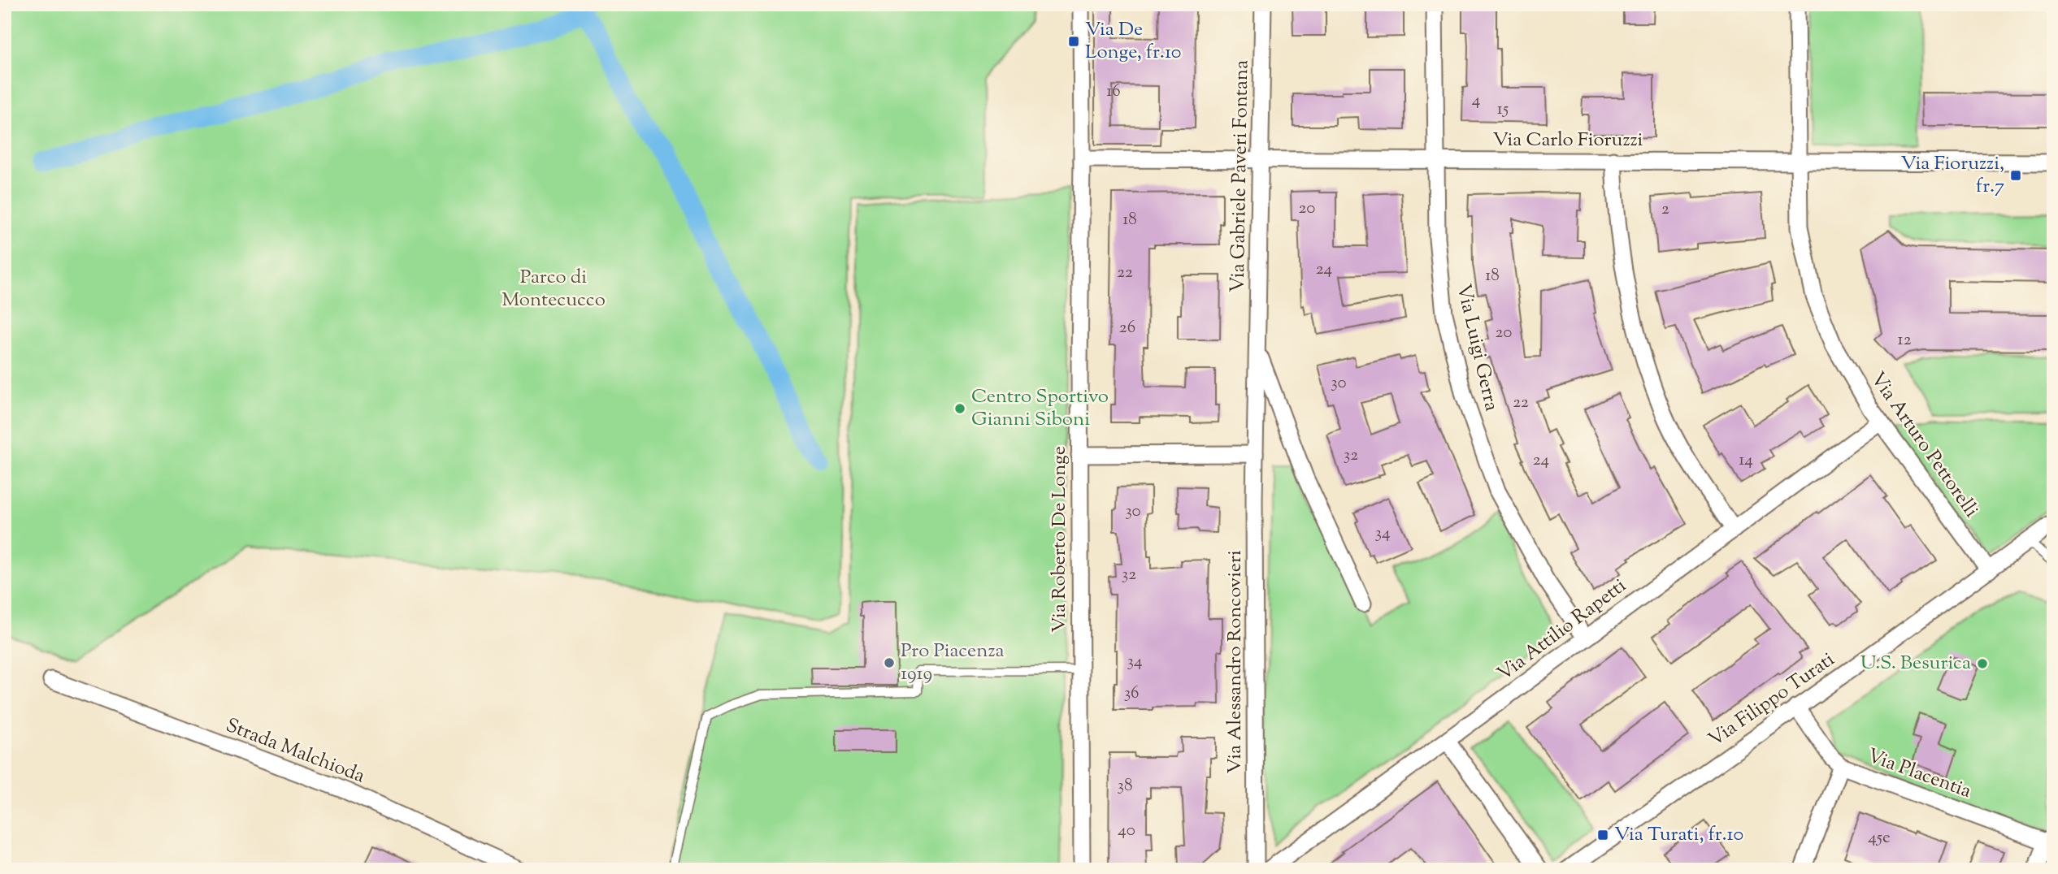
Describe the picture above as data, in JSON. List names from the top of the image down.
{
  "streets": {
    "street": [
      "Via Carlo Fioruzzi",
      "Via Gabriele Paveri Fontana",
      "Via Luigi Gerra",
      "Via Arturo Pettorelli",
      "Via Roberto De Longe",
      "Via Attilio Rapetti",
      "Via Alessandro Roncovieri",
      "Via Filippo Turati",
      "Strada Malchioda",
      "Via Placentia"
    ]
  },
  "crossings": [
    ["Via Carlo Fioruzzi", "Via Gabriele Paveri Fontana"],
    ["Via Carlo Fioruzzi", "Via Luigi Gerra"],
    ["Via Carlo Fioruzzi", "Via Arturo Pettorelli"],
    ["Via Carlo Fioruzzi", "Via Roberto De Longe"],
    ["Via Gabriele Paveri Fontana", "Via Alessandro Roncovieri"],
    ["Via Luigi Gerra", "Via Attilio Rapetti"],
    ["Via Arturo Pettorelli", "Via Attilio Rapetti"],
    ["Via Arturo Pettorelli", "Via Filippo Turati"],
    ["Via Filippo Turati", "Via Placentia"]
  ],
  "parks": ["Parco di Montecucco"],
  "places": {
    "transit": ["Via De Longe, fr.10", "Via Fioruzzi, fr.7", "Via Turati, fr.10"],
    "other": ["Centro Sportivo Gianni Siboni", "Pro Piacenza 1919", "U.S. Besurica"]
  },
  "house_numbers": [
    "16",
    "4",
    "15",
    "20",
    "2",
    "18",
    "24",
    "22",
    "18",
    "26",
    "20",
    "12",
    "30",
    "22",
    "32",
    "24",
    "14",
    "30",
    "34",
    "32",
    "34",
    "36",
    "38",
    "40",
    "45e"
  ]
}
